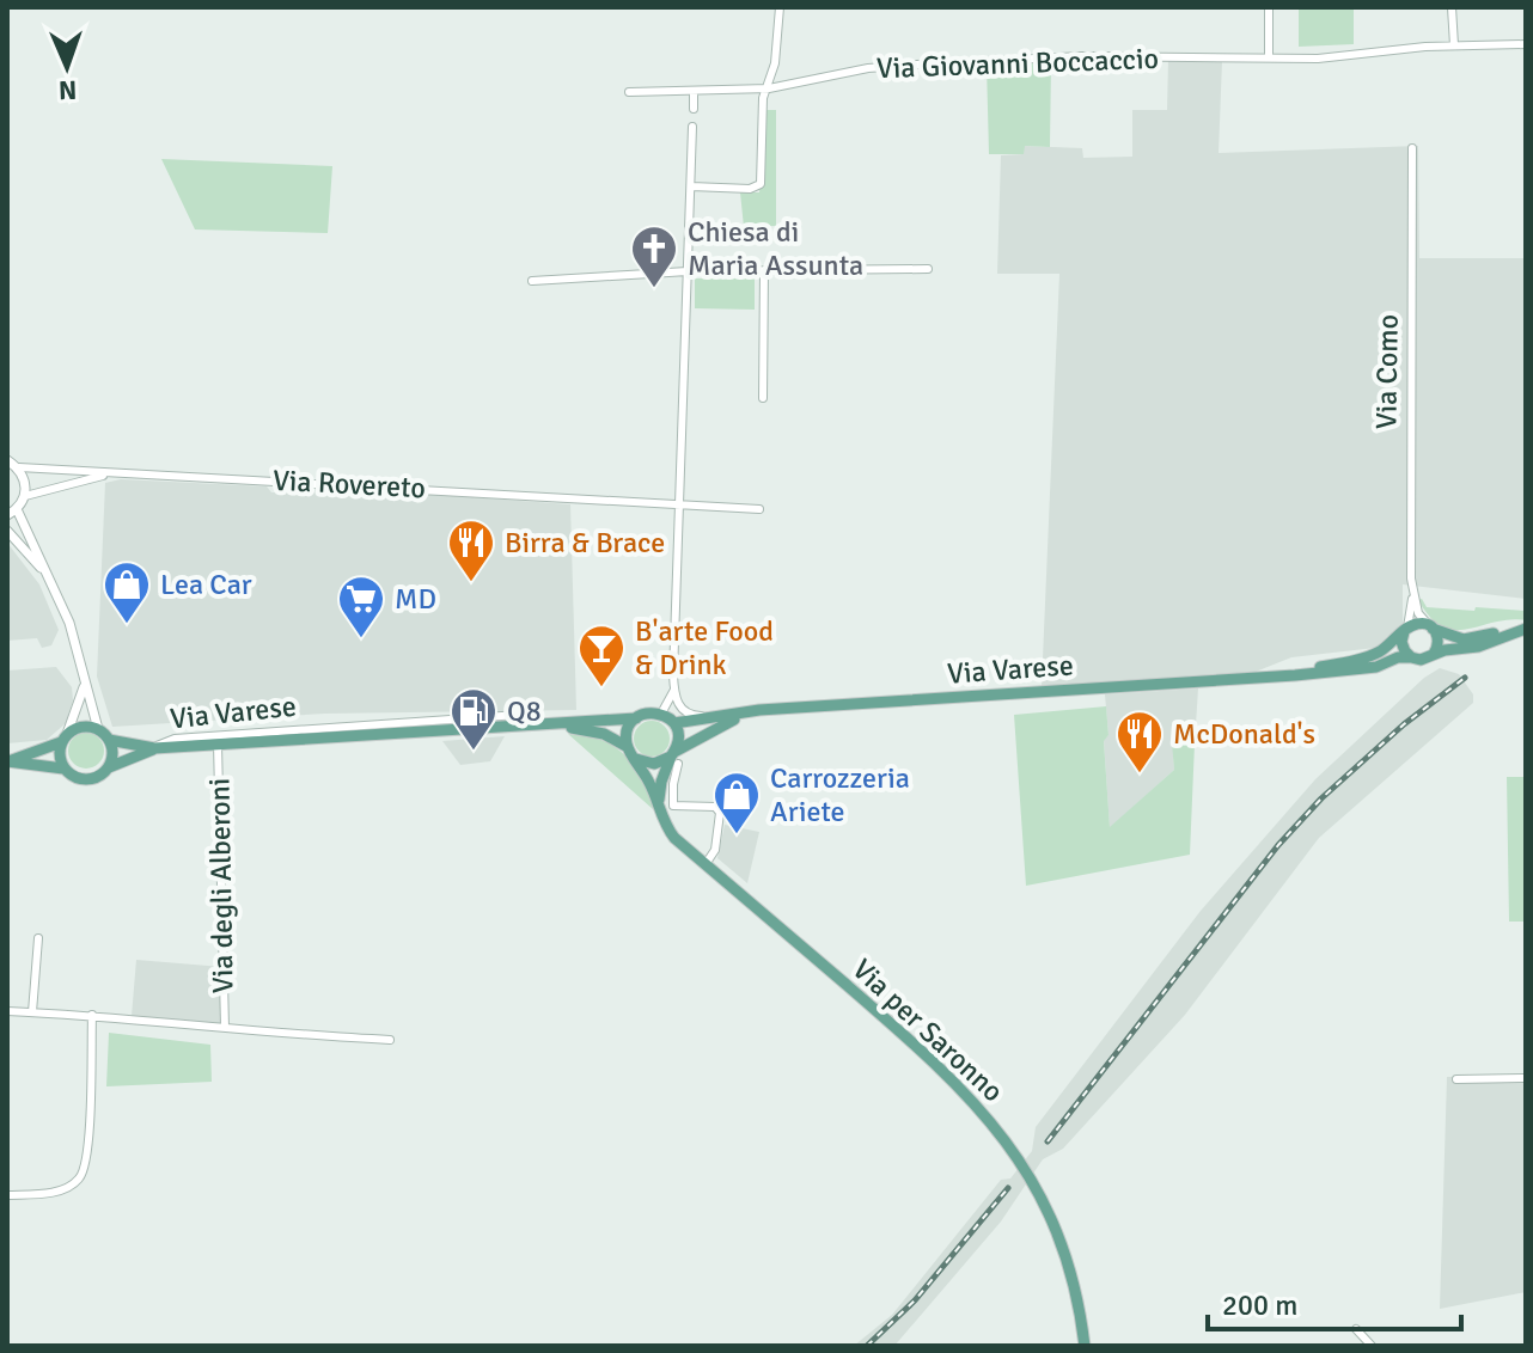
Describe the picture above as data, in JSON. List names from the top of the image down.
{
  "streets": {
    "main road": ["Via Varese", "Via per Saronno"],
    "street": [
      "Via Giovanni Boccaccio",
      "Via Como",
      "Via Rovereto",
      "Via degli Alberoni"
    ]
  },
  "crossings": [
    ["Via Como", "Via Varese"],
    ["Via Varese", "Via degli Alberoni"],
    ["Via Varese", "Via per Saronno"]
  ],
  "places": {
    "church": ["Chiesa di Maria Assunta"],
    "restaurant": ["Birra & Brace", "McDonald's"],
    "shop": ["Lea Car", "Carrozzeria Ariete"],
    "supermarket": ["MD"],
    "bar": ["B'arte Food & Drink"],
    "fuel station": ["Q8"]
  },
  "scale_bar": "200 m",
  "north": "bottom"
}
